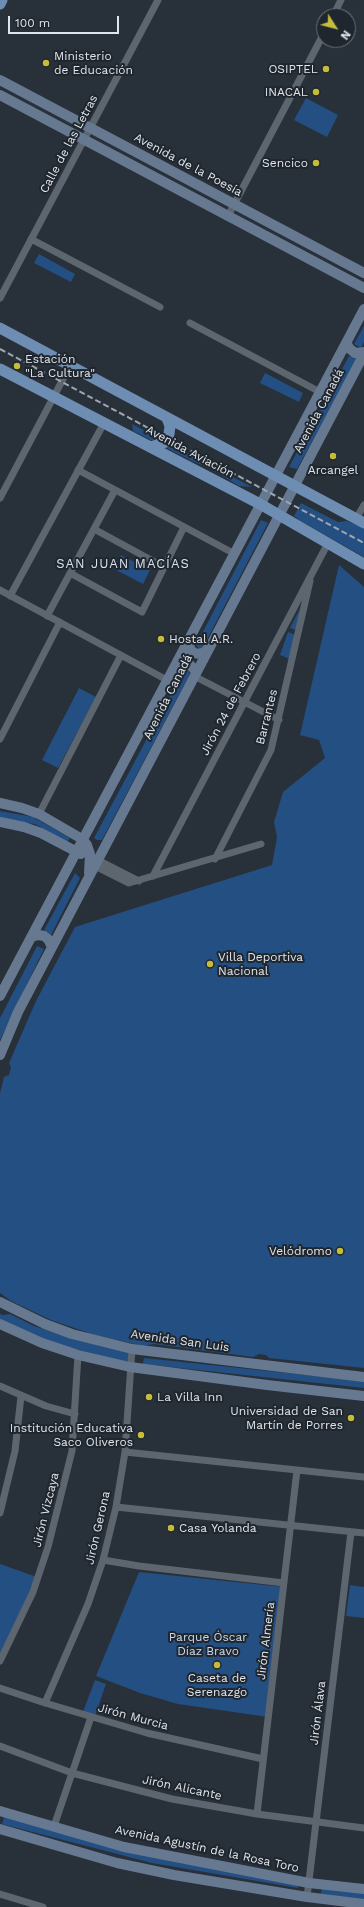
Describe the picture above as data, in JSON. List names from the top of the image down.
{
  "streets": {
    "main road": [
      "Avenida de la Poesía",
      "Avenida Canadá",
      "Avenida Aviación",
      "Avenida San Luis",
      "Avenida Agustín de la Rosa Toro"
    ],
    "street": [
      "Calle de las Letras",
      "Jirón 24 de Febrero",
      "Barrantes",
      "Jirón Vizcaya",
      "Jirón Gerona",
      "Jirón Almería",
      "Jirón Álava",
      "Jirón Murcia",
      "Jirón Alicante"
    ]
  },
  "crossings": [
    ["Calle de las Letras", "Avenida de la Poesía"],
    ["Avenida Canadá", "Avenida Aviación"],
    ["Avenida Aviación", "Jirón 24 de Febrero"],
    ["Jirón 24 de Febrero", "Barrantes"],
    ["Avenida San Luis", "Jirón Gerona"],
    ["Jirón Gerona", "Jirón Murcia"],
    ["Jirón Almería", "Jirón Murcia"],
    ["Jirón Almería", "Jirón Alicante"],
    ["Jirón Álava", "Jirón Alicante"],
    ["Jirón Álava", "Avenida Agustín de la Rosa Toro"]
  ],
  "districts": ["SAN JUAN MACÍAS"],
  "parks": ["Parque Óscar Díaz Bravo"],
  "places": [
    "Ministerio de Educación",
    "OSIPTEL",
    "INACAL",
    "Sencico",
    "Estación \"La Cultura\"",
    "Arcangel",
    "Hostal A.R.",
    "Villa Deportiva Nacional",
    "Velódromo",
    "La Villa Inn",
    "Universidad de San Martín de Porres",
    "Institución Educativa Saco Oliveros",
    "Casa Yolanda",
    "Caseta de Serenazgo"
  ],
  "scale_bar": "100 m",
  "north": "bottom right"
}
